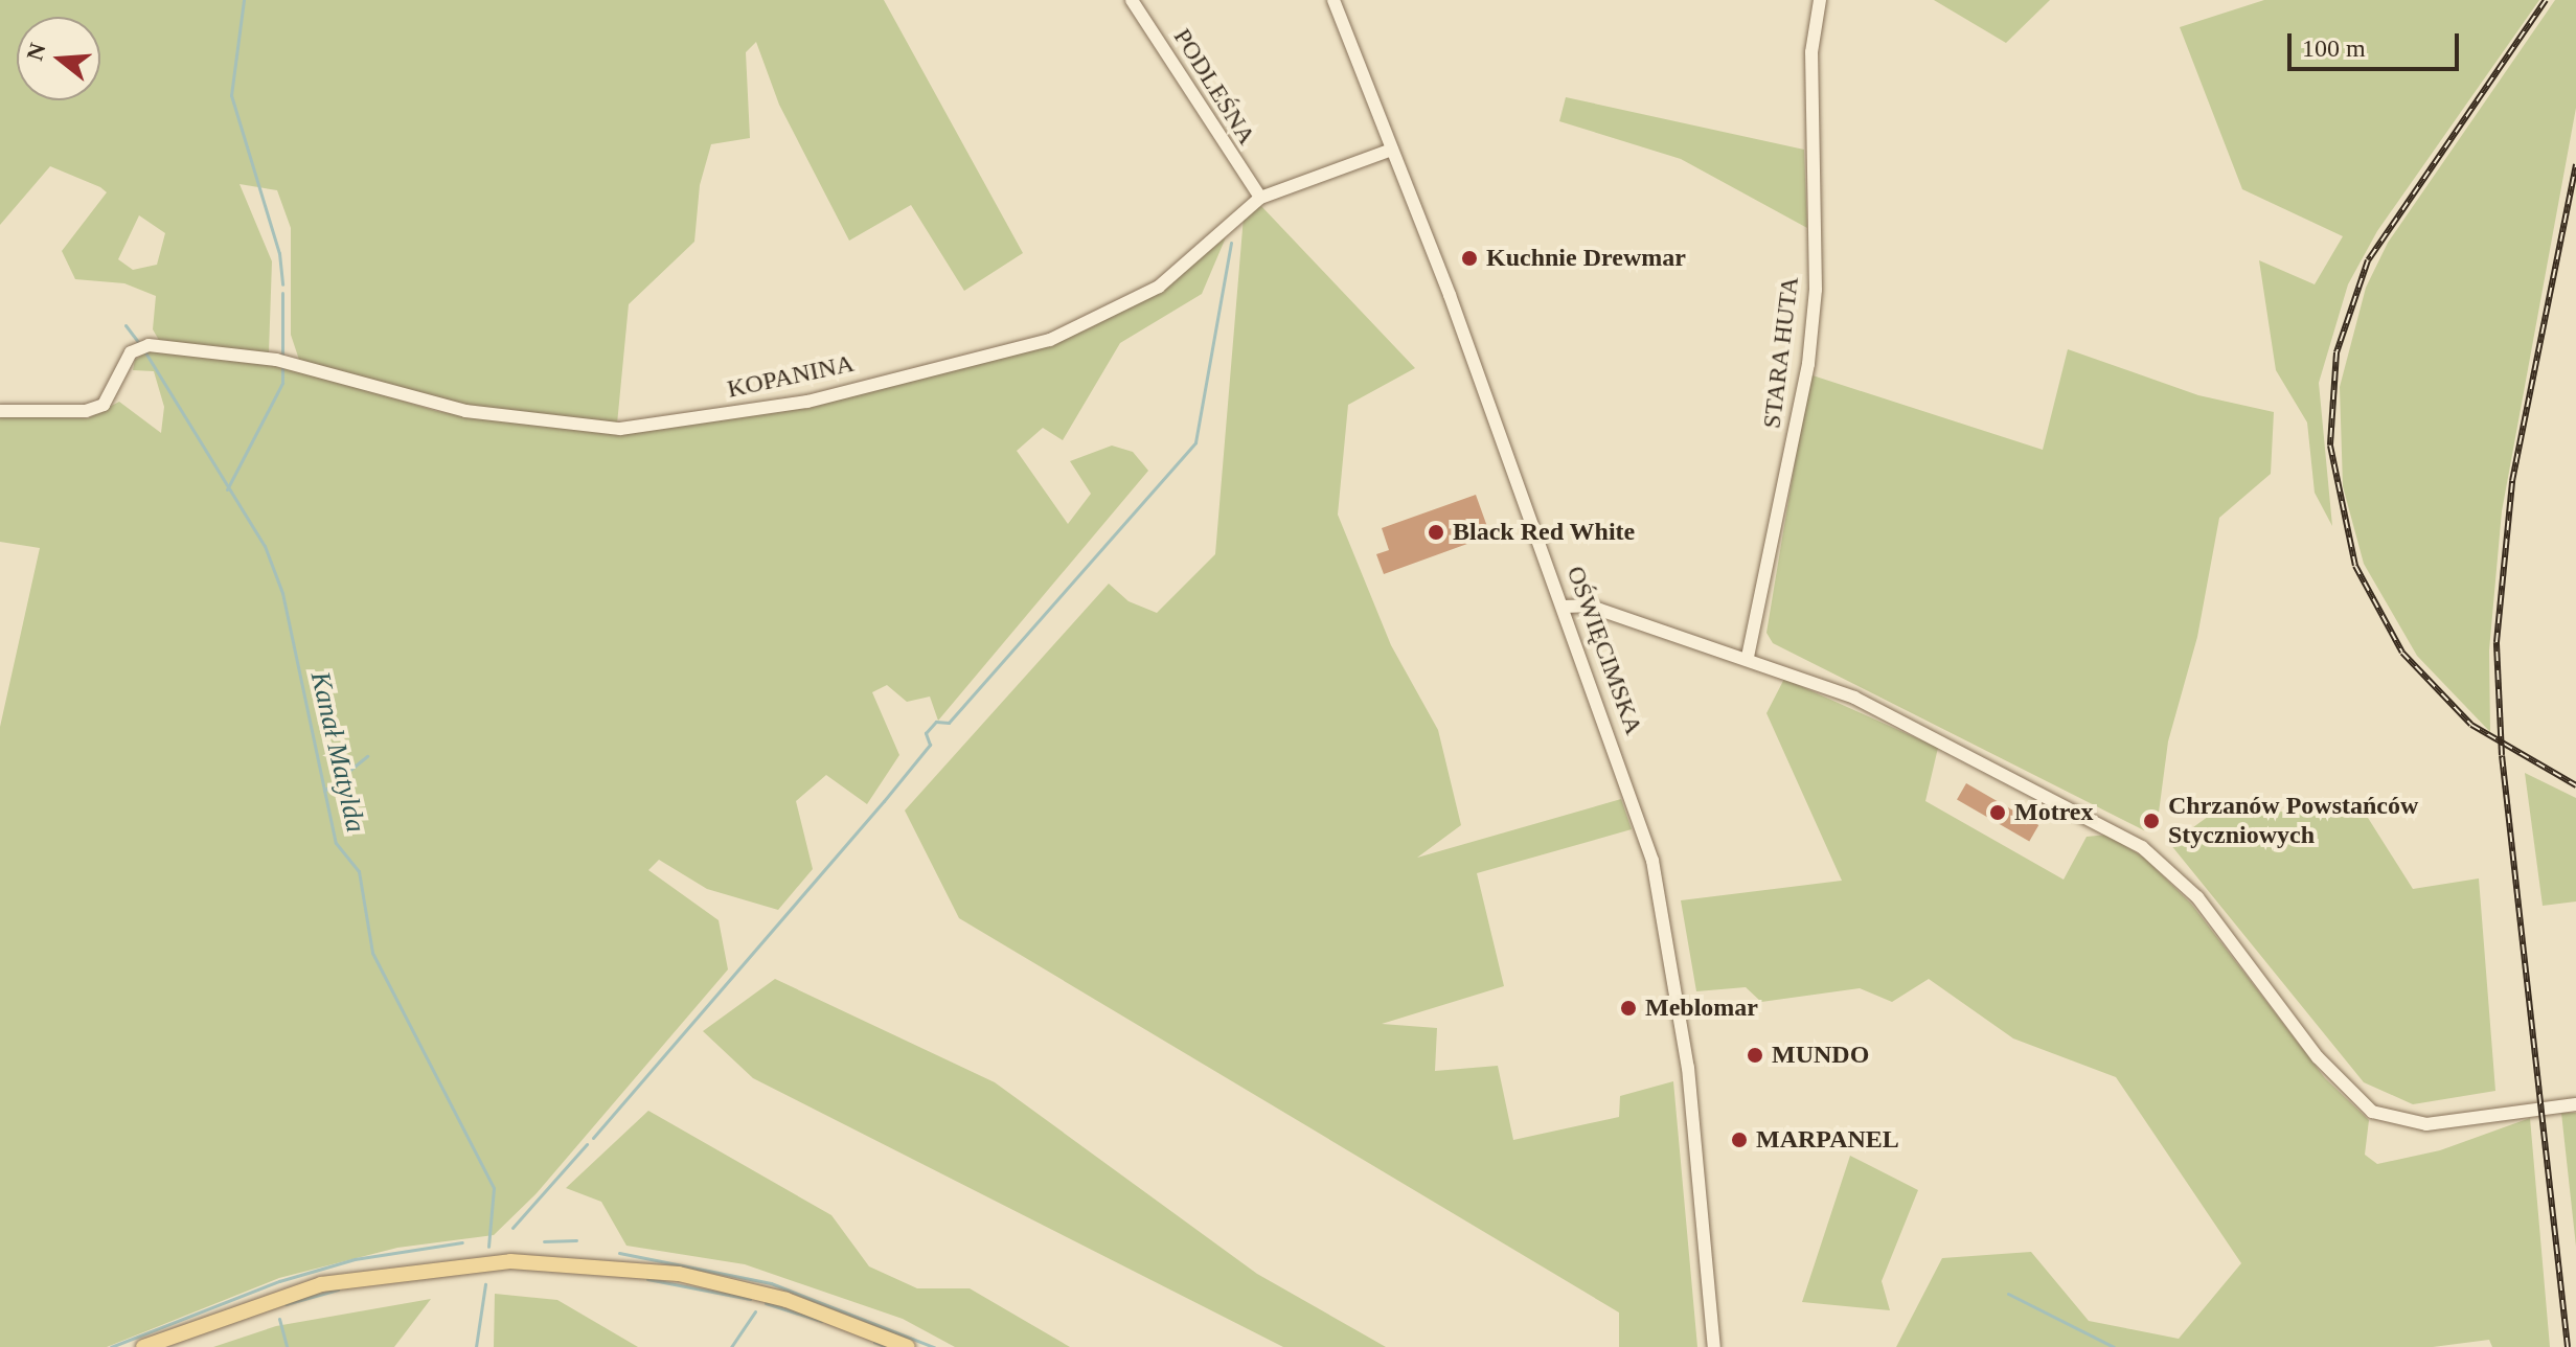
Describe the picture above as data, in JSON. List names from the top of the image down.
{
  "streets": {
    "street": [
      "PODLEŚNA",
      "STARA HUTA",
      "KOPANINA",
      "OŚWIĘCIMSKA"
    ]
  },
  "crossings": [
    ["PODLEŚNA", "KOPANINA"],
    ["KOPANINA", "OŚWIĘCIMSKA"]
  ],
  "water": ["Kanał Matylda"],
  "places": [
    "Kuchnie Drewmar",
    "Black Red White",
    "Motrex",
    "Chrzanów Powstańców Styczniowych",
    "Meblomar",
    "MUNDO",
    "MARPANEL"
  ],
  "scale_bar": "100 m",
  "north": "left"
}
